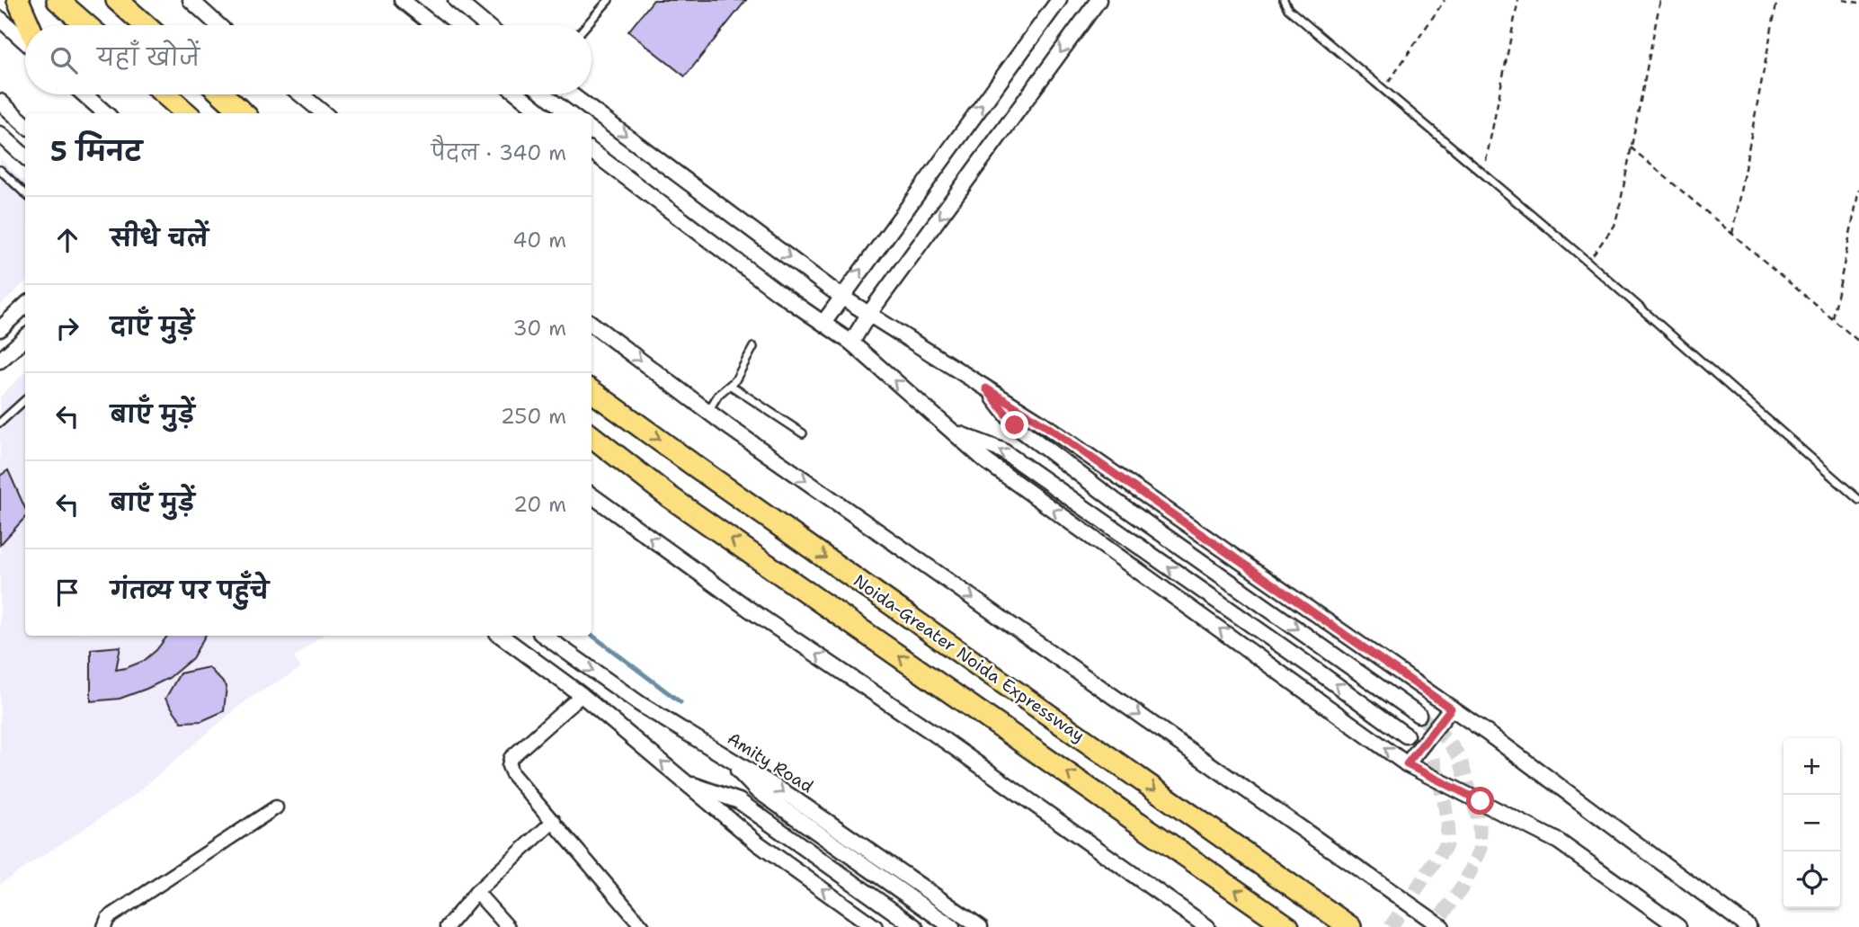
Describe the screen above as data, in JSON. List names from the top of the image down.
{
  "streets": {
    "highway": ["Noida-Greater Noida Expressway"],
    "street": ["Amity Road"]
  },
  "page": {
    "search": "यहाँ खोजें",
    "heading": ["5 मिनट", "पैदल · 340 m"],
    "list": [
      ["सीधे चलें", "40 m"],
      ["दाएँ मुड़ें", "30 m"],
      ["बाएँ मुड़ें", "250 m"],
      ["बाएँ मुड़ें", "20 m"],
      "गंतव्य पर पहुँचे"
    ],
    "map_buttons": ["+", "−"]
  }
}
